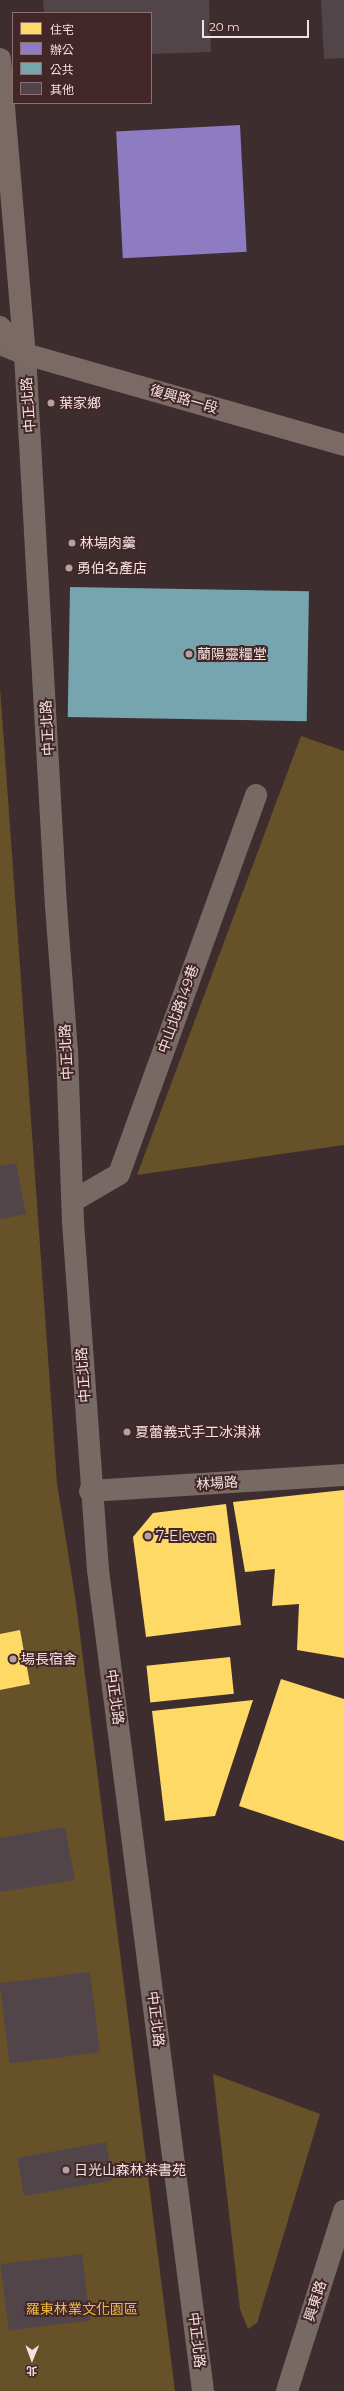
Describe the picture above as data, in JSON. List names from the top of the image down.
{
  "streets": {
    "main road": ["復興路一段", "中正北路"],
    "street": ["中山北路149巷", "林場路", "興東路"]
  },
  "crossings": [
    ["復興路一段", "中正北路"],
    ["中正北路", "中山北路149巷"],
    ["中正北路", "林場路"]
  ],
  "parks": ["羅東林業文化園區"],
  "places": [
    "葉家鄉",
    "林場肉羹",
    "勇伯名產店",
    "蘭陽靈糧堂",
    "夏蕾義式手工冰淇淋",
    "7-Eleven",
    "場長宿舍",
    "日光山森林茶書苑"
  ],
  "legend": [
    "住宅",
    "辦公",
    "公共",
    "其他"
  ],
  "scale_bar": "20 m",
  "north": "bottom"
}
